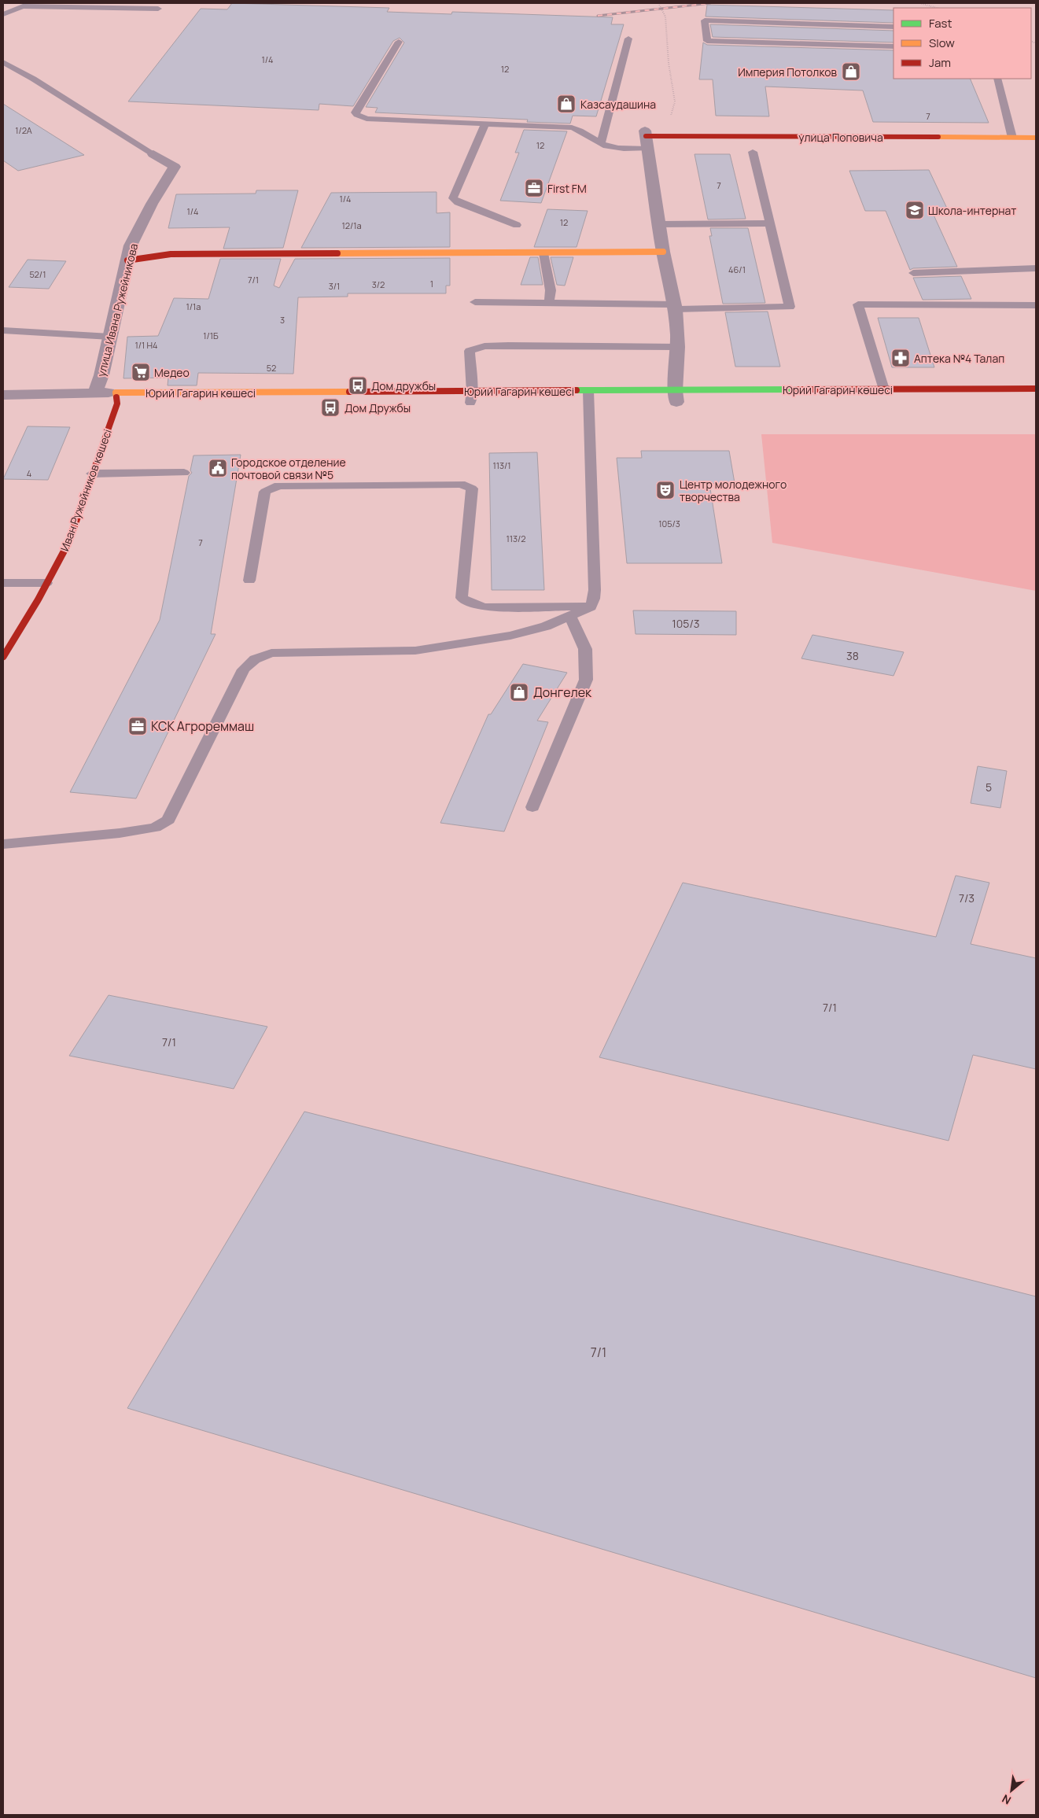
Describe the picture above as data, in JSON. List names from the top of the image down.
{
  "streets": {
    "main road": ["улица Поповича", "Юрий Гагарин көшесі", "Иван Ружейников көшесі"],
    "street": ["улица Ивана Ружейникова"]
  },
  "crossings": [
    ["улица Ивана Ружейникова", "Юрий Гагарин көшесі"],
    ["Юрий Гагарин көшесі", "Иван Ружейников көшесі"]
  ],
  "places": {
    "shop": ["Империя Потолков", "Казсаудашина", "Донгелек"],
    "office": ["First FM", "КСК Агрореммаш"],
    "school or university": ["Школа-интернат"],
    "pharmacy": ["Аптека №4 Талап"],
    "supermarket": ["Медео"],
    "bus stop": ["Дом дружбы", "Дом Дружбы"],
    "public building": ["Городское отделение почтовой связи №5"],
    "theatre": ["Центр молодежного творчества"]
  },
  "house_numbers": [
    "1/4",
    "12",
    "7",
    "1/2А",
    "12",
    "7",
    "1/4",
    "1/4",
    "12",
    "12/1а",
    "46/1",
    "52/1",
    "7/1",
    "1",
    "3/2",
    "3/1",
    "1/1а",
    "3",
    "1/1Б",
    "1/1 Н4",
    "52",
    "113/1",
    "4",
    "105/3",
    "113/2",
    "7",
    "105/3",
    "38",
    "5",
    "7/3",
    "7/1",
    "7/1",
    "7/1"
  ],
  "legend": ["Fast", "Slow", "Jam"],
  "north": "bottom left"
}
